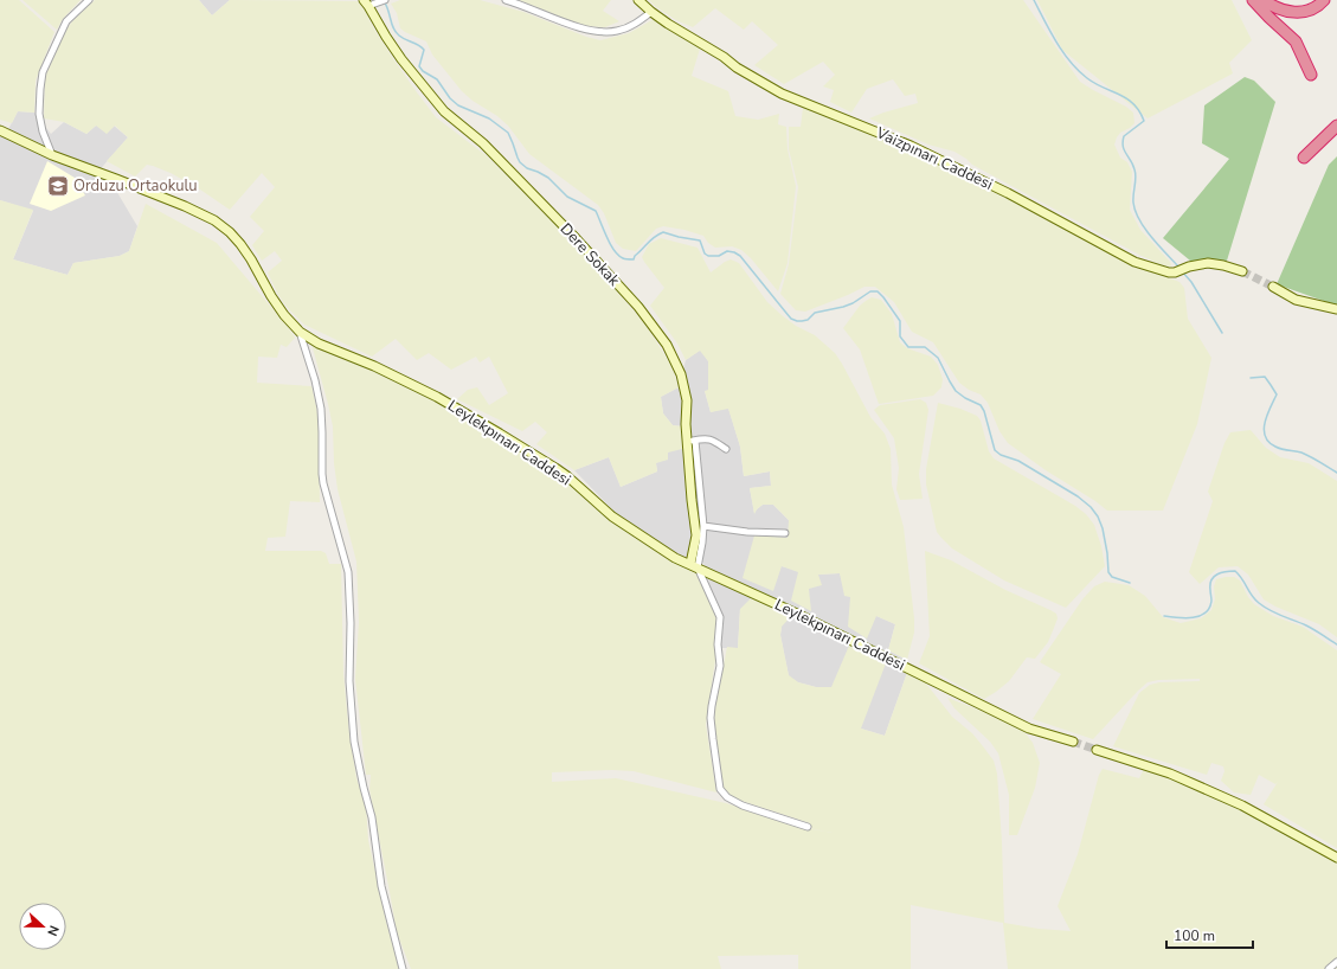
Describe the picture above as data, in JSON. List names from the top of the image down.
{
  "streets": {
    "street": ["Vaizpınarı Caddesi", "Dere Sokak", "Leylekpınarı Caddesi"]
  },
  "crossings": [
    ["Dere Sokak", "Leylekpınarı Caddesi"]
  ],
  "places": {
    "school or university": ["Orduzu Ortaokulu"]
  },
  "scale_bar": "100 m",
  "north": "right"
}
